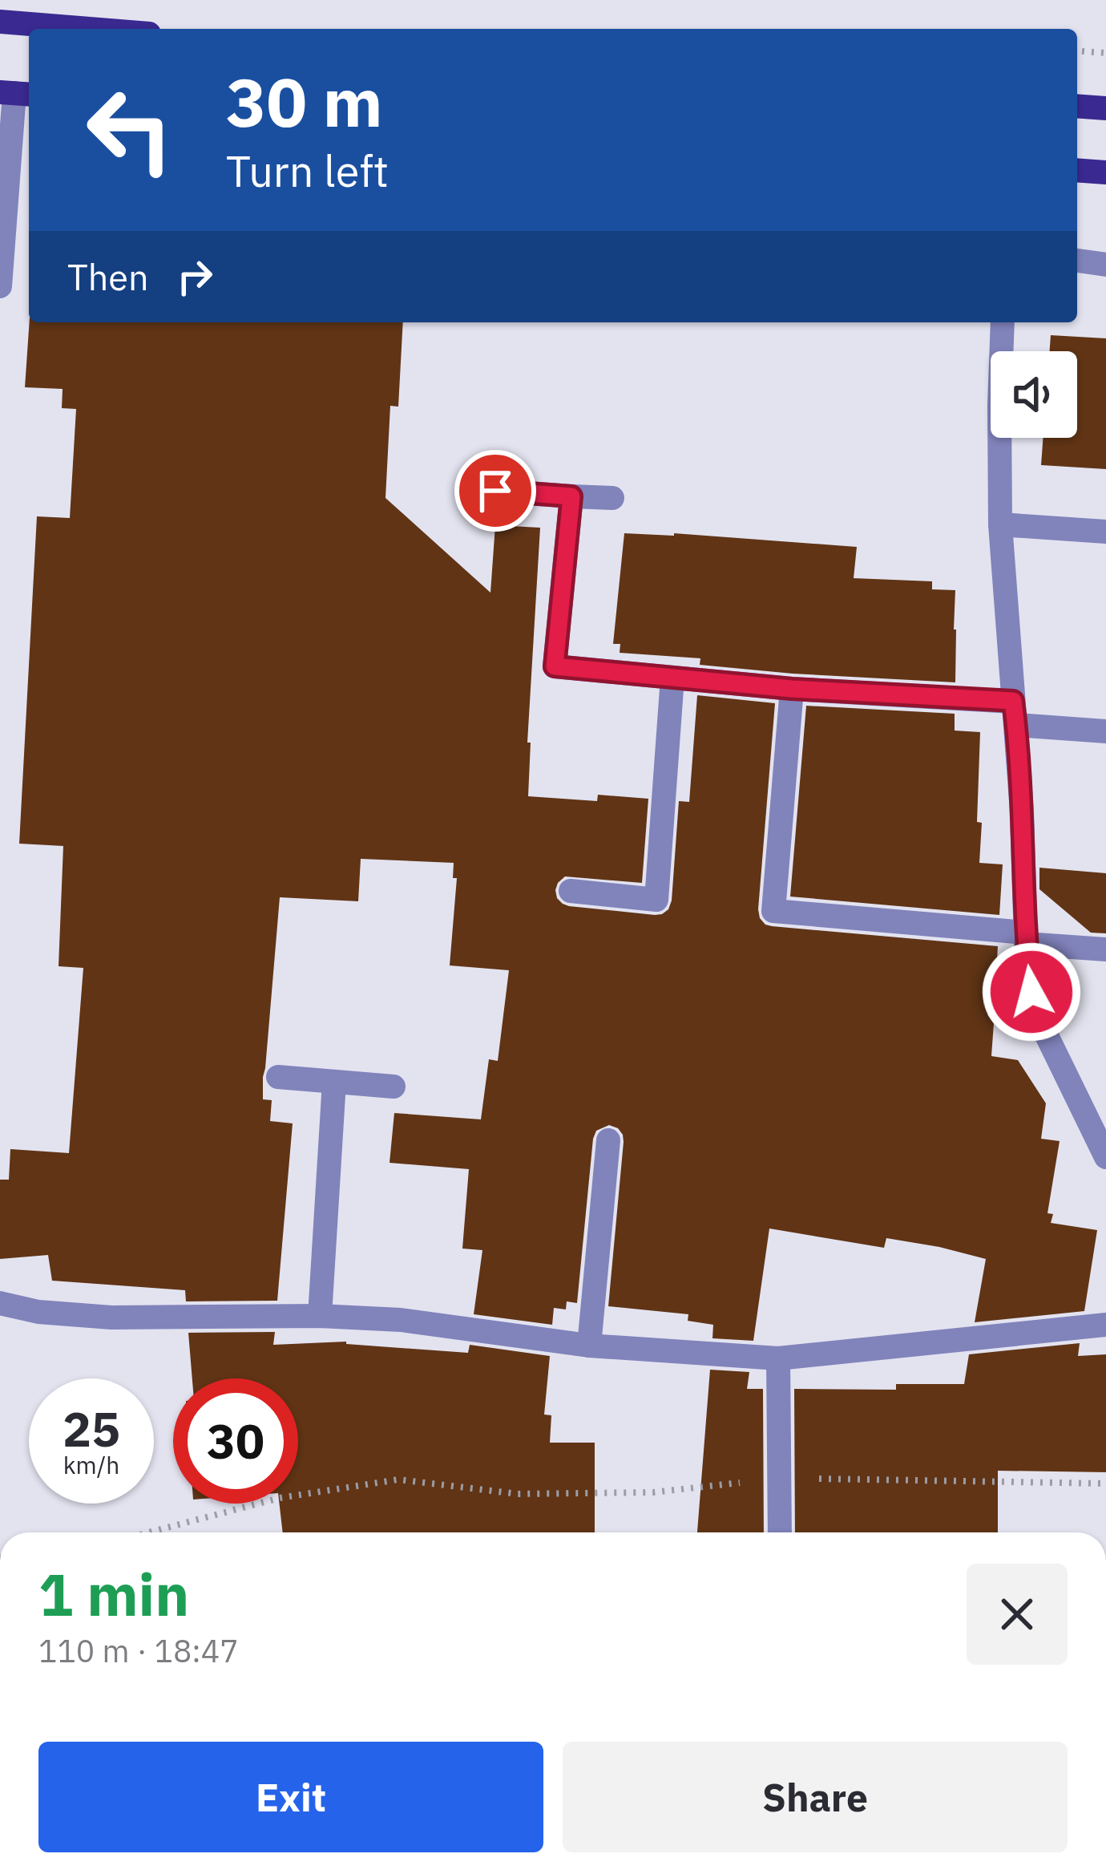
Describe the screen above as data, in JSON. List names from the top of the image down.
{
  "page": {
    "turn": ["30 m", "Turn left"],
    "then": "Then",
    "speed": "25 km/h",
    "limit": "30",
    "heading": ["1 min", "110 m · 18:47"],
    "buttons": ["Exit", "Share"]
  }
}
